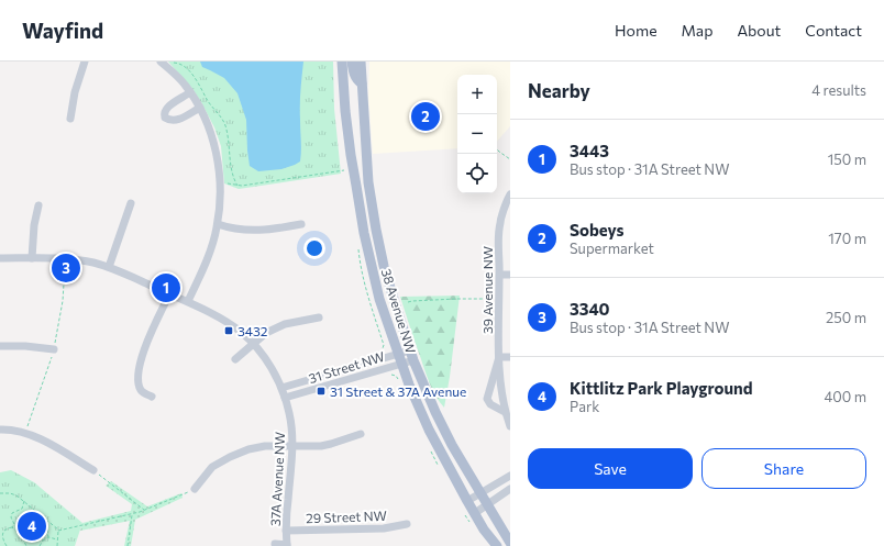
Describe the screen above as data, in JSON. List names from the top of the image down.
{
  "streets": {
    "main road": ["38 Avenue NW"],
    "street": [
      "39 Avenue NW",
      "31 Street NW",
      "37A Avenue NW",
      "29 Street NW"
    ]
  },
  "crossings": [
    ["38 Avenue NW", "31 Street NW"],
    ["31 Street NW", "37A Avenue NW"],
    ["37A Avenue NW", "29 Street NW"]
  ],
  "places": {
    "transit": ["3432", "31 Street & 37A Avenue"]
  },
  "page": {
    "header": "Wayfind",
    "nav": [
      "Home",
      "Map",
      "About",
      "Contact"
    ],
    "heading": ["Nearby", "4 results"],
    "map_buttons": ["+", "−"],
    "pins": [
      "2",
      "3",
      "1",
      "4"
    ],
    "list": [
      {
        "mark": "1",
        "name": "3443",
        "note": "Bus stop · 31A Street NW",
        "value": "150 m"
      },
      {
        "mark": "2",
        "name": "Sobeys",
        "note": "Supermarket",
        "value": "170 m"
      },
      {
        "mark": "3",
        "name": "3340",
        "note": "Bus stop · 31A Street NW",
        "value": "250 m"
      },
      {
        "mark": "4",
        "name": "Kittlitz Park Playground",
        "note": "Park",
        "value": "400 m"
      }
    ],
    "buttons": ["Save", "Share"]
  }
}
